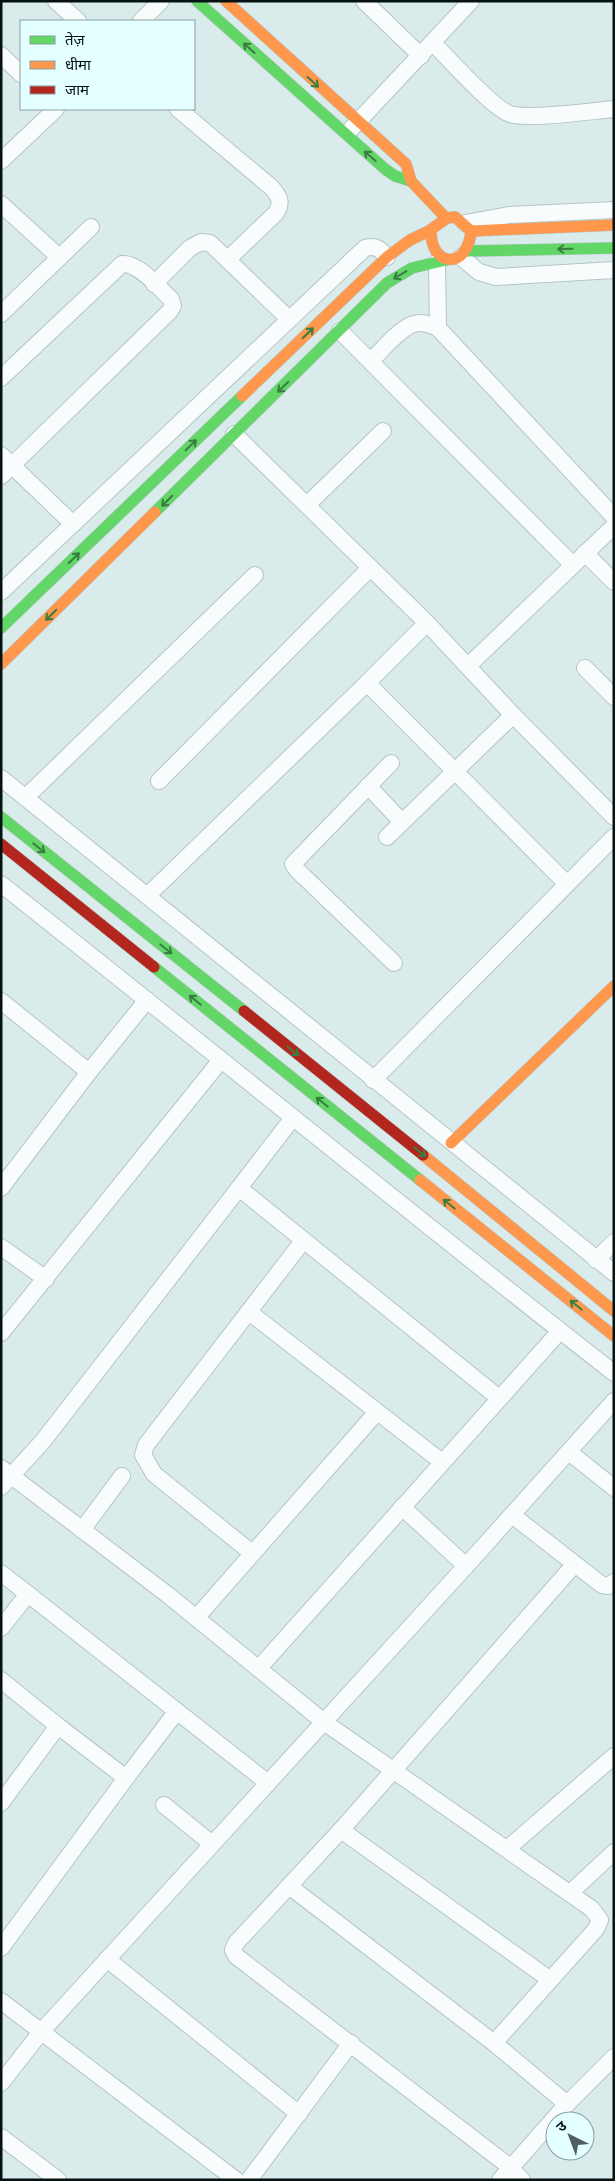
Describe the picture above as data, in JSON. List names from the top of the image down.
{
  "legend": ["तेज़", "धीमा", "जाम"],
  "north": "top left"
}
